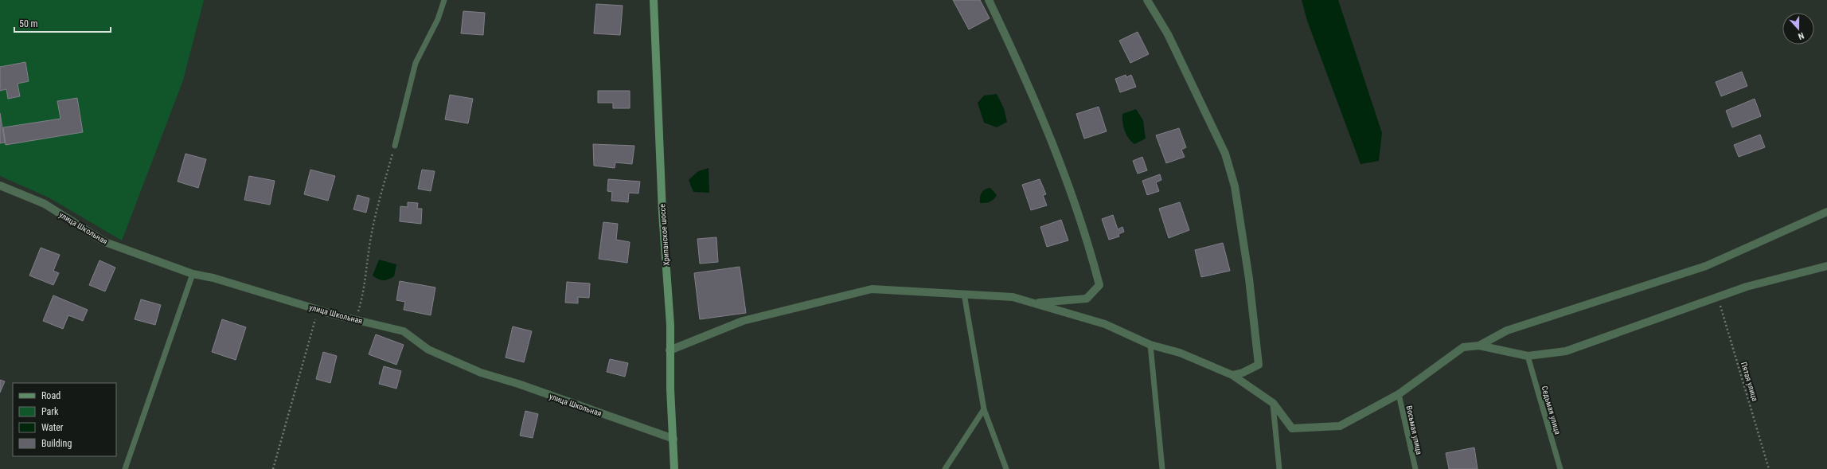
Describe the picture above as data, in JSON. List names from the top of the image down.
{
  "streets": {
    "main road": ["Хрипанское шоссе"],
    "street": ["улица Школьная"],
    "lane": ["Седьмая улица", "Восьмая улица"],
    "path": ["Пятая улица"]
  },
  "crossings": [
    ["улица Школьная", "Хрипанское шоссе"]
  ],
  "legend": [
    "Road",
    "Park",
    "Water",
    "Building"
  ],
  "scale_bar": "50 m",
  "north": "bottom"
}
